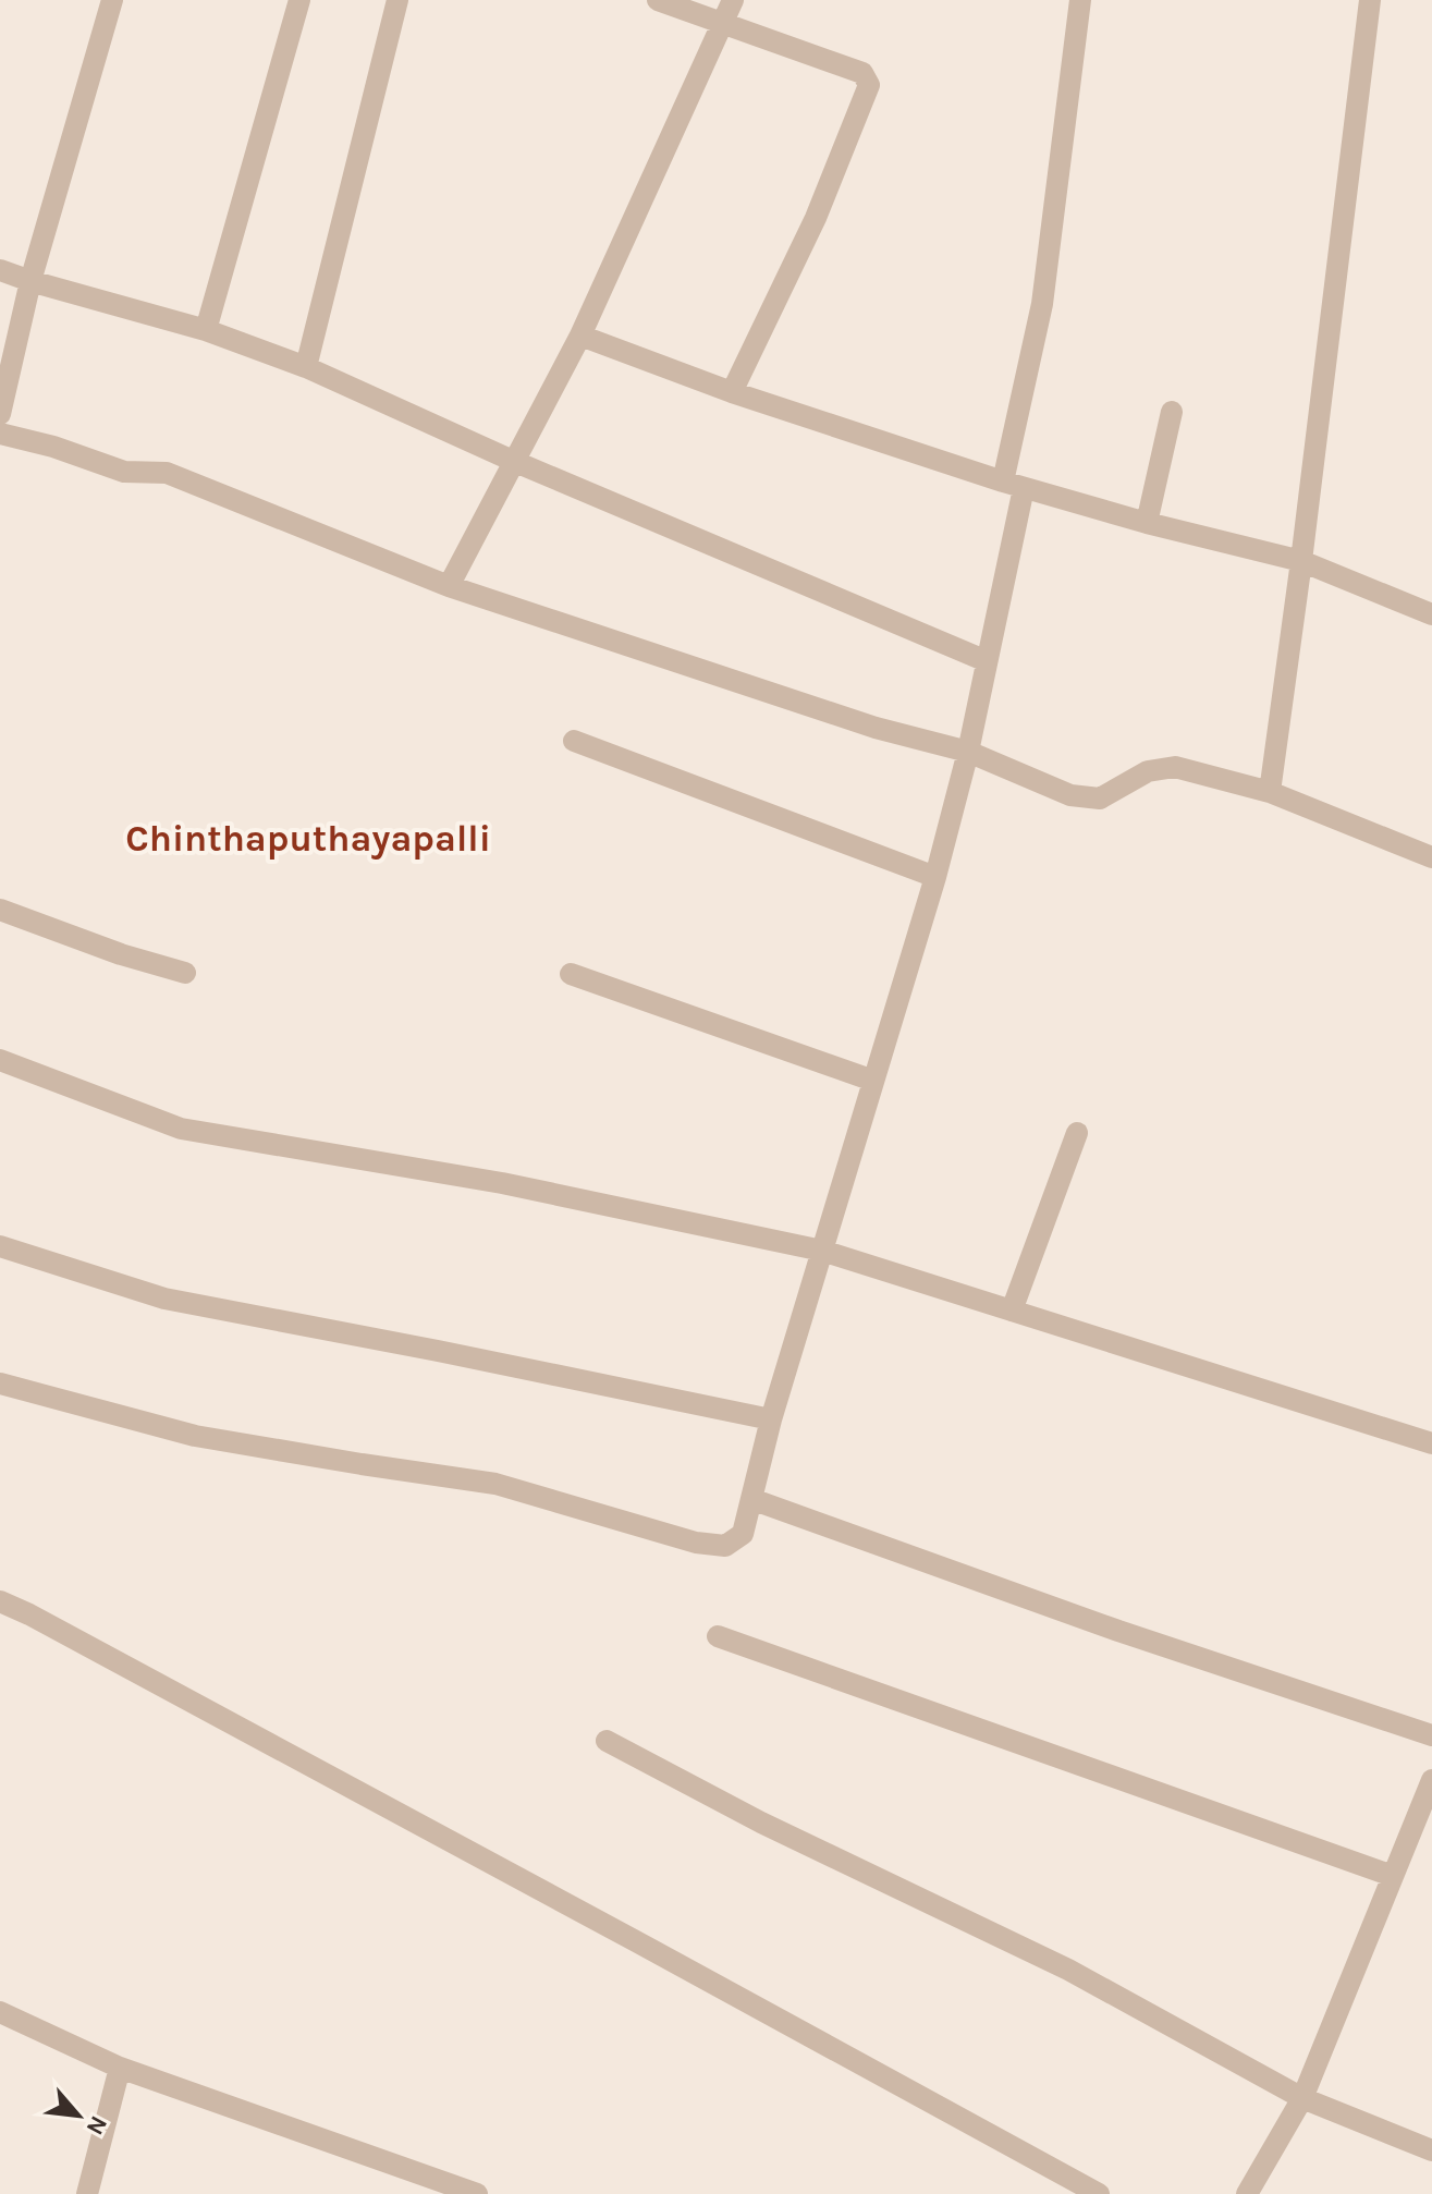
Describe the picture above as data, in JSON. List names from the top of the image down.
{
  "districts": ["Chinthaputhayapalli"],
  "north": "bottom right"
}
